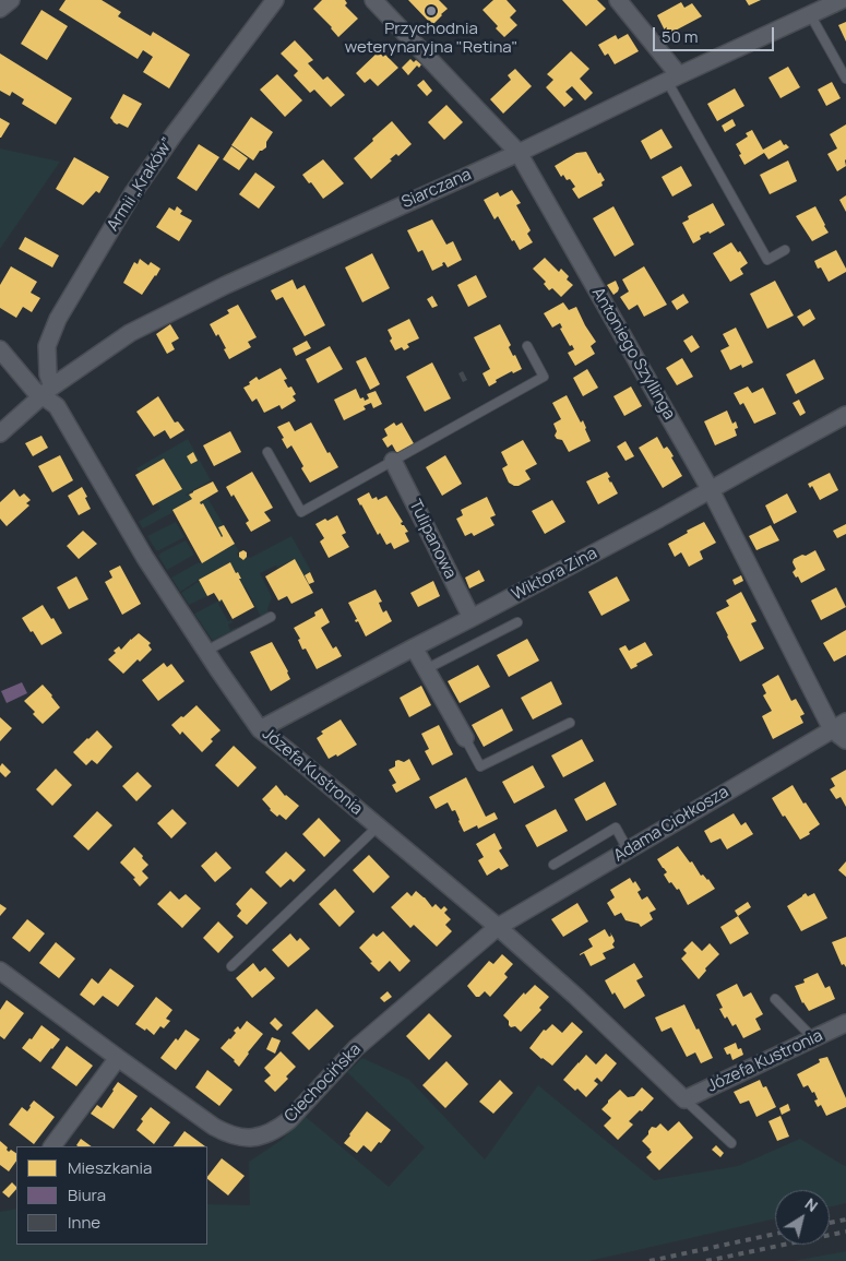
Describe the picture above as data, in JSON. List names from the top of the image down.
{
  "streets": {
    "street": [
      "Armii „Kraków”",
      "Siarczana",
      "Antoniego Szyllinga",
      "Tulipanowa",
      "Wiktora Zina",
      "Józefa Kustronia",
      "Adama Ciołkosza",
      "Ciechocińska"
    ]
  },
  "crossings": [
    ["Armii „Kraków”", "Siarczana"],
    ["Armii „Kraków”", "Józefa Kustronia"],
    ["Siarczana", "Antoniego Szyllinga"],
    ["Siarczana", "Józefa Kustronia"],
    ["Antoniego Szyllinga", "Wiktora Zina"],
    ["Antoniego Szyllinga", "Adama Ciołkosza"],
    ["Tulipanowa", "Wiktora Zina"],
    ["Wiktora Zina", "Józefa Kustronia"],
    ["Józefa Kustronia", "Adama Ciołkosza"],
    ["Józefa Kustronia", "Ciechocińska"],
    ["Adama Ciołkosza", "Ciechocińska"]
  ],
  "places": ["Przychodnia weterynaryjna \"Retina\""],
  "legend": ["Mieszkania", "Biura", "Inne"],
  "scale_bar": "50 m",
  "north": "top right"
}
